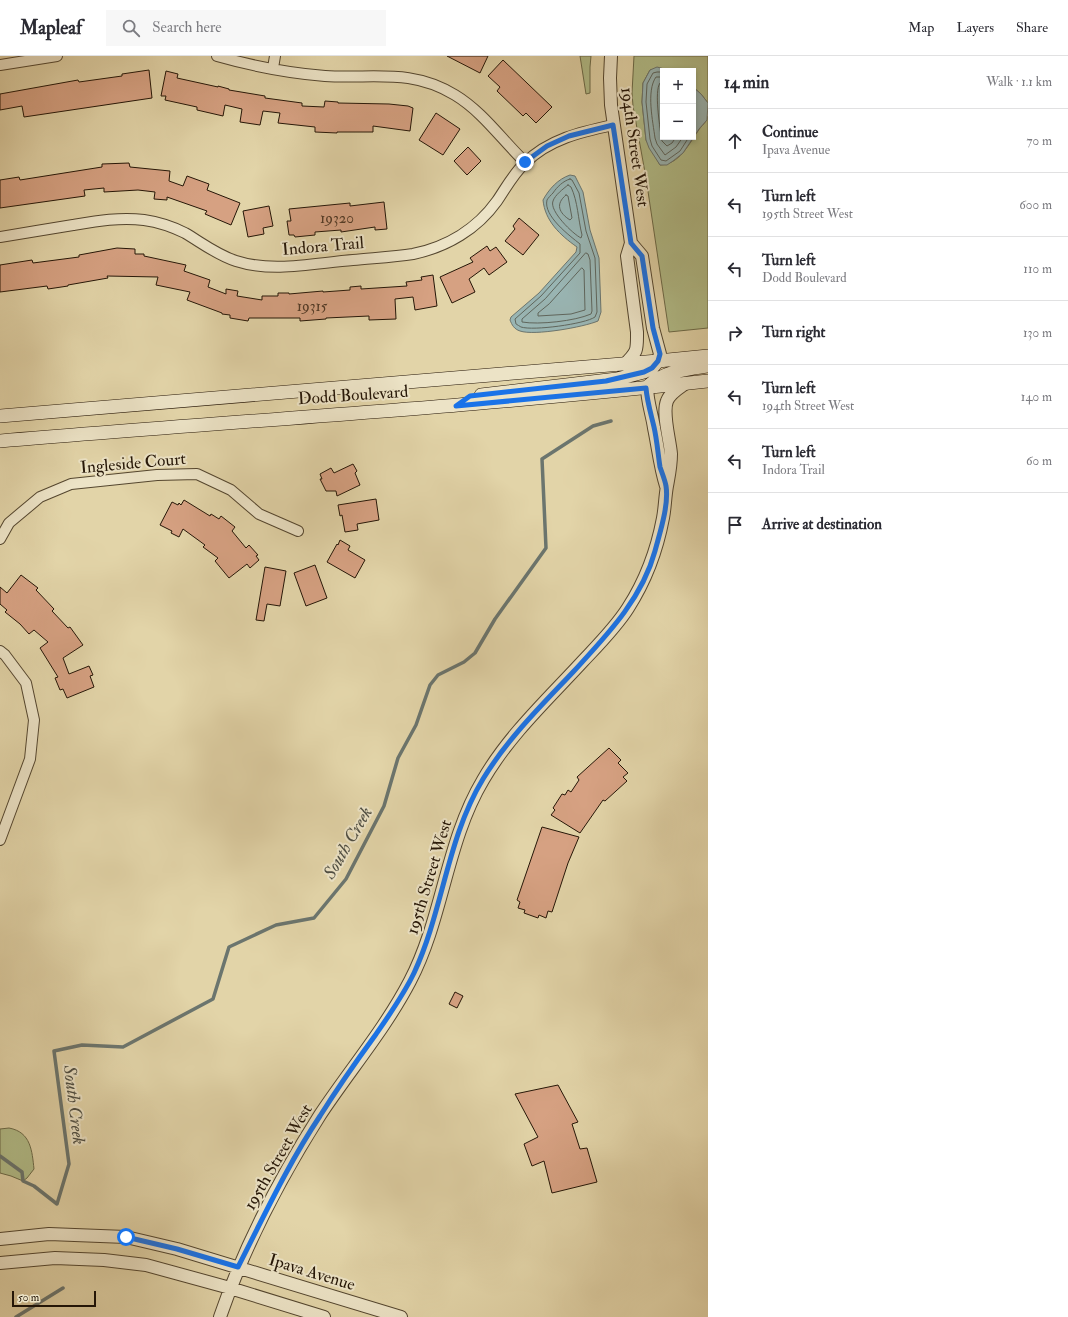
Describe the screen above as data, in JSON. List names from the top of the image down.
{
  "streets": {
    "main road": ["Dodd Boulevard"],
    "street": [
      "194th Street West",
      "Indora Trail",
      "Ingleside Court",
      "195th Street West",
      "Ipava Avenue"
    ]
  },
  "crossings": [
    ["194th Street West", "Indora Trail"],
    ["194th Street West", "Dodd Boulevard"],
    ["Dodd Boulevard", "195th Street West"],
    ["195th Street West", "Ipava Avenue"]
  ],
  "water": ["South Creek"],
  "house_numbers": ["19320", "19315"],
  "scale_bar": "50 m",
  "page": {
    "header": "Mapleaf",
    "search": "Search here",
    "nav": ["Map", "Layers", "Share"],
    "heading": ["14 min", "Walk · 1.1 km"],
    "map_buttons": ["+", "−"],
    "list": [
      ["Continue", "Ipava Avenue", "70 m"],
      ["Turn left", "195th Street West", "600 m"],
      ["Turn left", "Dodd Boulevard", "110 m"],
      ["Turn right", "130 m"],
      ["Turn left", "194th Street West", "140 m"],
      ["Turn left", "Indora Trail", "60 m"],
      "Arrive at destination"
    ],
    "scale": "50 m"
  }
}
